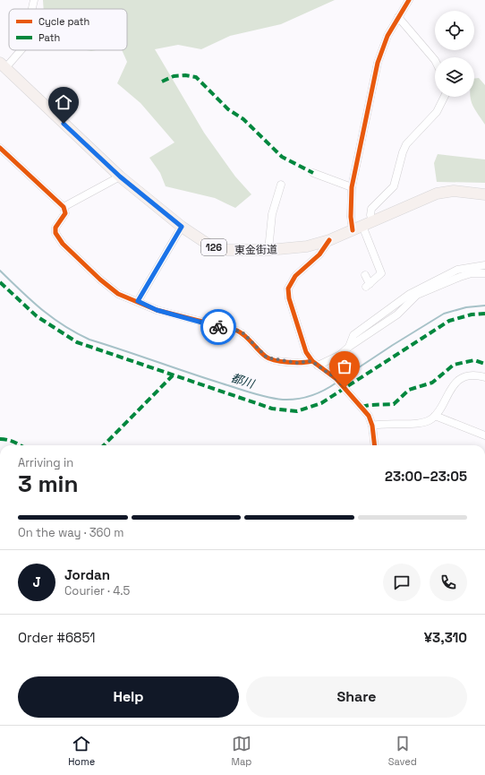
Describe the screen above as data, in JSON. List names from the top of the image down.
{
  "streets": {
    "highway": ["126", "東金街道"]
  },
  "water": ["都川"],
  "legend": ["Cycle path", "Path"],
  "page": {
    "heading": ["3 min", "Arriving in", "23:00–23:05"],
    "panel": [
      "Jordan",
      "Courier · 4.5",
      "Order #6851",
      "¥3,310"
    ],
    "bar": "On the way · 360 m",
    "round": "J",
    "buttons": ["Help", "Share"],
    "tabs": ["Home", "Map", "Saved"]
  }
}
